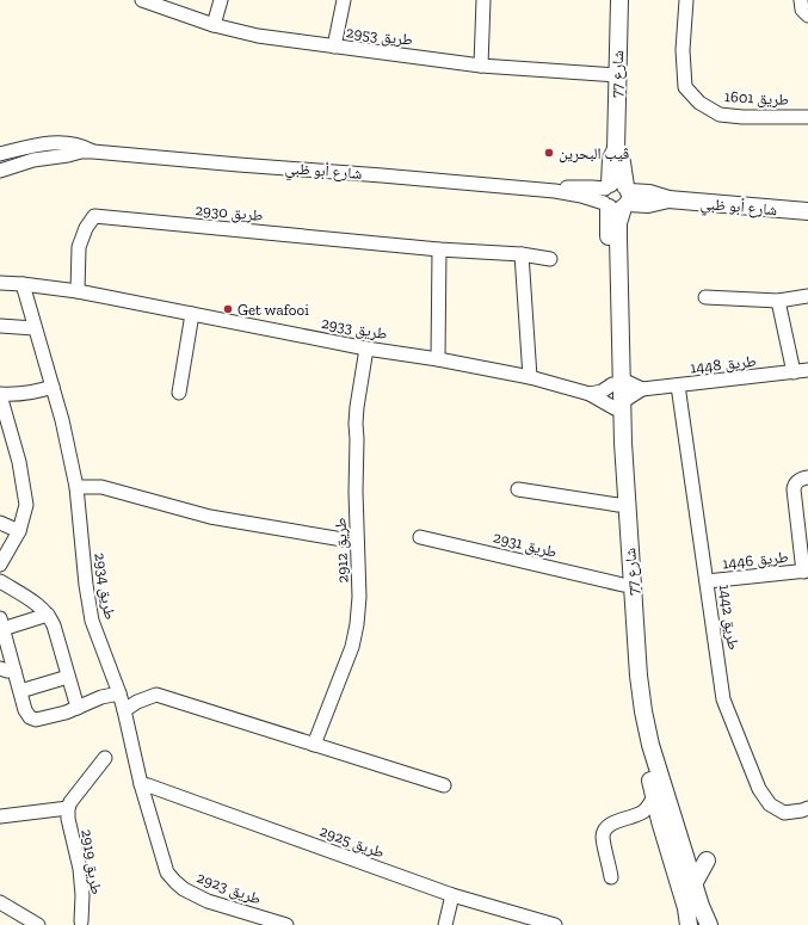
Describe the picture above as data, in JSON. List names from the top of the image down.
{
  "streets": {
    "street": [
      "طريق 2953",
      "شارع 77",
      "طريق 1601",
      "شارع أبو ظبي",
      "طريق 2930",
      "طريق 2933",
      "طريق 1448",
      "طريق 2931",
      "طريق 2912",
      "طريق 1446",
      "طريق 2934",
      "طريق 1442",
      "طريق 2925",
      "طريق 2919",
      "طريق 2923"
    ]
  },
  "crossings": [
    ["طريق 2953", "شارع 77"],
    ["شارع 77", "شارع أبو ظبي"],
    ["شارع 77", "طريق 2933"],
    ["شارع 77", "طريق 1448"],
    ["شارع 77", "طريق 2931"],
    ["طريق 2930", "طريق 2933"],
    ["طريق 2933", "طريق 1448"],
    ["طريق 2933", "طريق 2912"],
    ["طريق 2933", "طريق 2934"],
    ["طريق 1448", "طريق 1442"],
    ["طريق 1446", "طريق 1442"],
    ["طريق 2934", "طريق 2925"],
    ["طريق 2934", "طريق 2923"]
  ],
  "places": ["ڤيب البحرين", "Get wafooi"]
}
